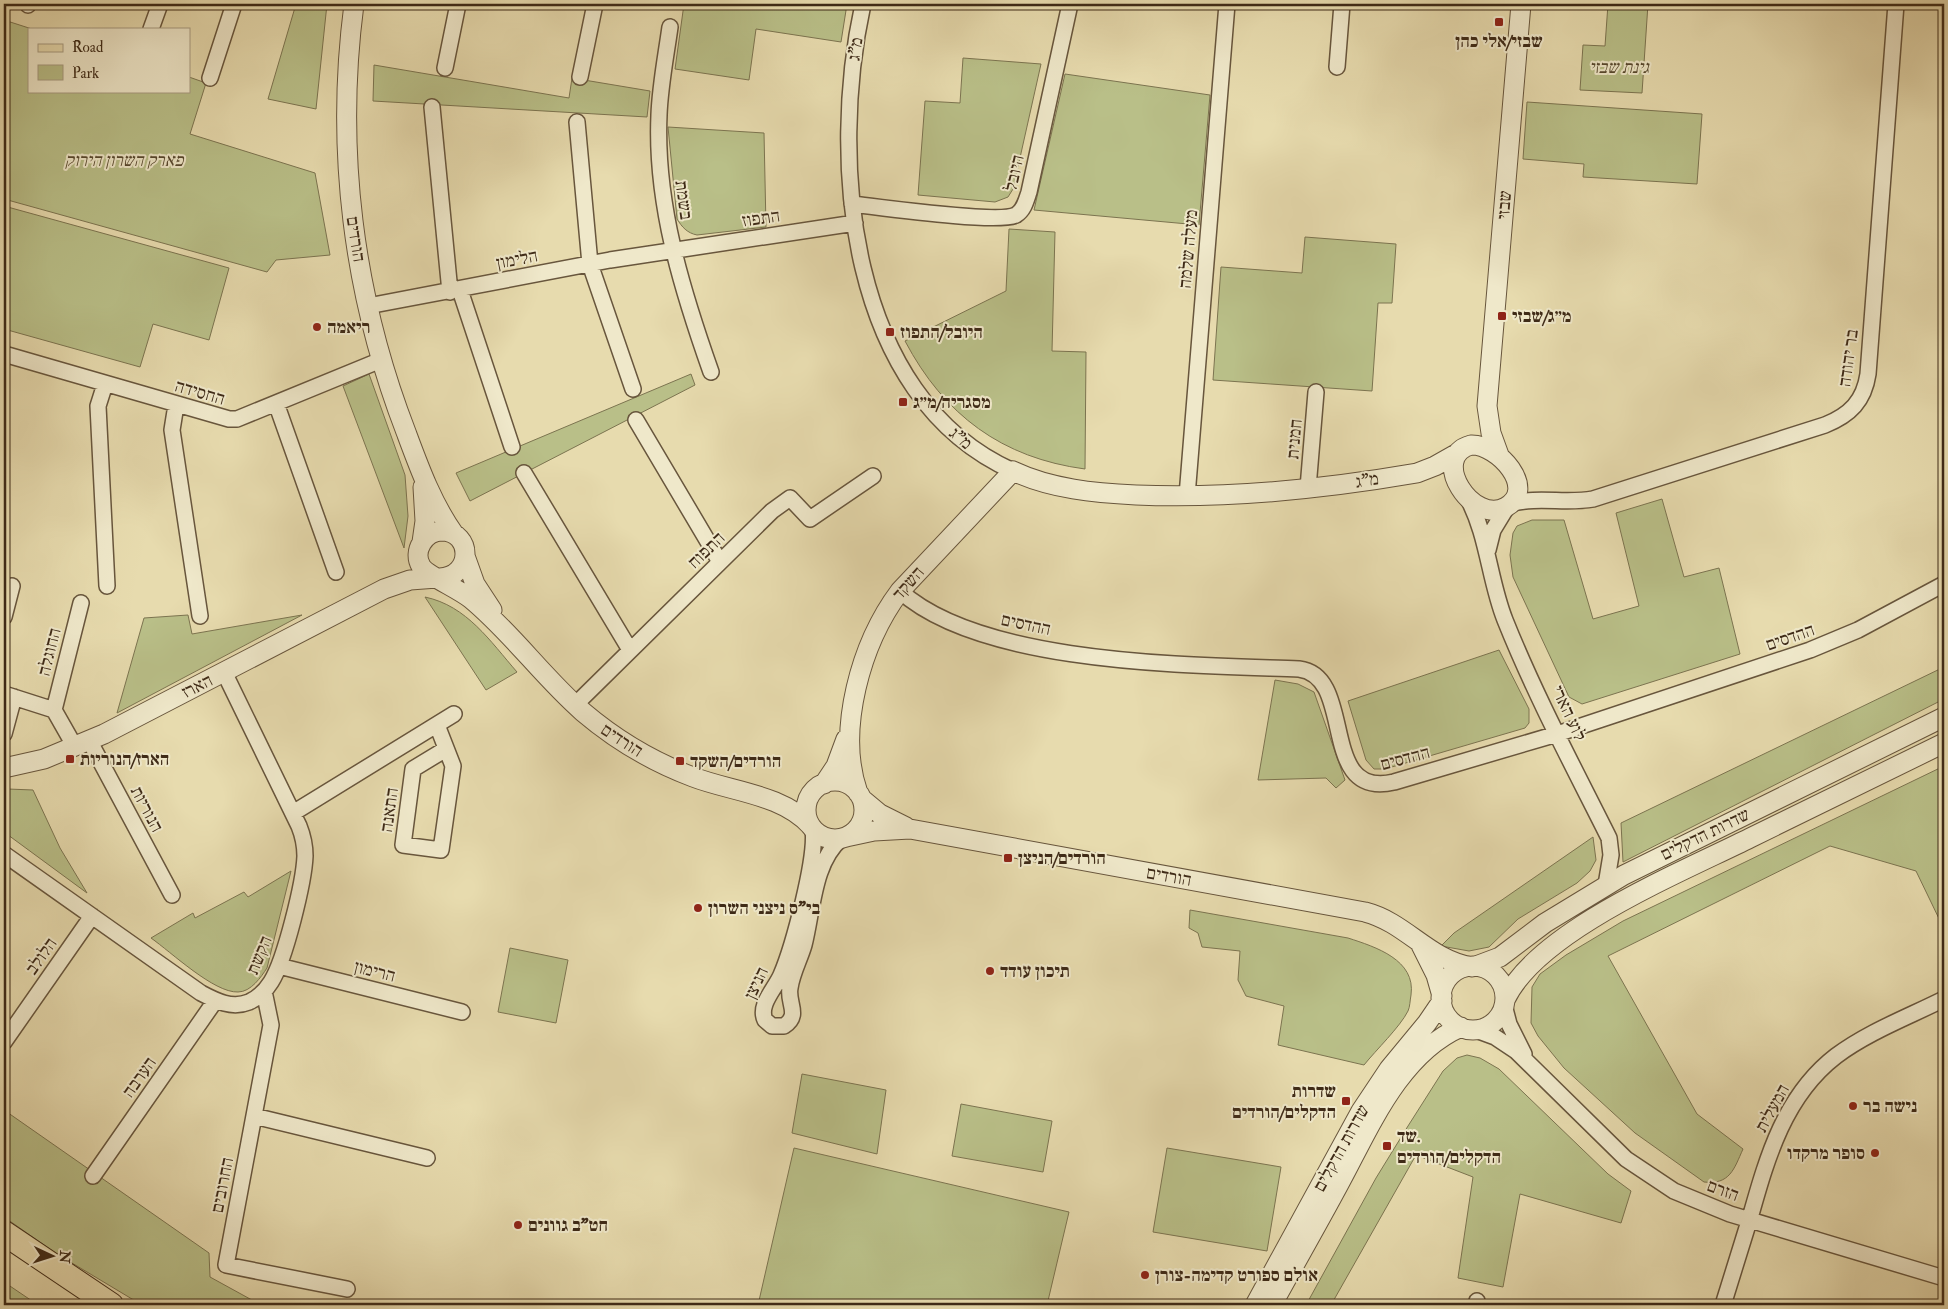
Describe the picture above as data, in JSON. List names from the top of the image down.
{
  "streets": {
    "street": [
      "מ\"ג",
      "היובל",
      "בשמת",
      "שבזי",
      "התפוז",
      "הורדים",
      "מעלה שלמה",
      "הלימון",
      "בר יהודה",
      "החסידה",
      "חמנית",
      "התפוח",
      "השקד",
      "ההדסים",
      "החוגלה",
      "הארז",
      "לוע הארי",
      "הנוריות",
      "התאנה",
      "שדרות הדקלים",
      "הקשת",
      "הלולב",
      "הרימון",
      "הניצן",
      "הערבה",
      "המעלית",
      "החרובים",
      "הזרם"
    ]
  },
  "crossings": [
    ["מ\"ג", "היובל"],
    ["מ\"ג", "שבזי"],
    ["מ\"ג", "התפוז"],
    ["מ\"ג", "מעלה שלמה"],
    ["מ\"ג", "בר יהודה"],
    ["מ\"ג", "חמנית"],
    ["מ\"ג", "השקד"],
    ["מ\"ג", "לוע הארי"],
    ["בשמת", "התפוז"],
    ["בשמת", "הלימון"],
    ["שבזי", "בר יהודה"],
    ["שבזי", "לוע הארי"],
    ["התפוז", "הלימון"],
    ["הורדים", "הלימון"],
    ["הורדים", "החסידה"],
    ["הורדים", "התפוח"],
    ["הורדים", "השקד"],
    ["הורדים", "הארז"],
    ["הורדים", "שדרות הדקלים"],
    ["הורדים", "הניצן"],
    ["הורדים", "הזרם"],
    ["בר יהודה", "לוע הארי"],
    ["השקד", "ההדסים"],
    ["השקד", "הניצן"],
    ["ההדסים", "לוע הארי"],
    ["הארז", "הנוריות"],
    ["הארז", "הקשת"],
    ["לוע הארי", "שדרות הדקלים"],
    ["התאנה", "הקשת"],
    ["שדרות הדקלים", "הזרם"],
    ["הקשת", "הלולב"],
    ["הקשת", "הרימון"],
    ["הקשת", "הערבה"],
    ["הקשת", "החרובים"],
    ["המעלית", "הזרם"]
  ],
  "parks": ["גינת שבזי", "פארק השרון הירוק"],
  "places": {
    "transit": [
      "שבזי/אלי כהן",
      "מ״ג/שבזי",
      "היובל/התפוז",
      "מסגריה/מ״ג",
      "הארז/הנוריות",
      "הורדים/השקד",
      "הורדים/הניצן",
      "שדרות הדקלים/הורדים",
      "שד. הדקלים/הורדים"
    ],
    "other": [
      "ריאמה",
      "בי\"ס ניצני השרון",
      "תיכון עודד",
      "נישה בר",
      "סופר מרקדו",
      "חט\"ב גוונים",
      "אולם ספורט קדימה-צורן"
    ]
  },
  "legend": ["Road", "Park"],
  "north": "right"
}
